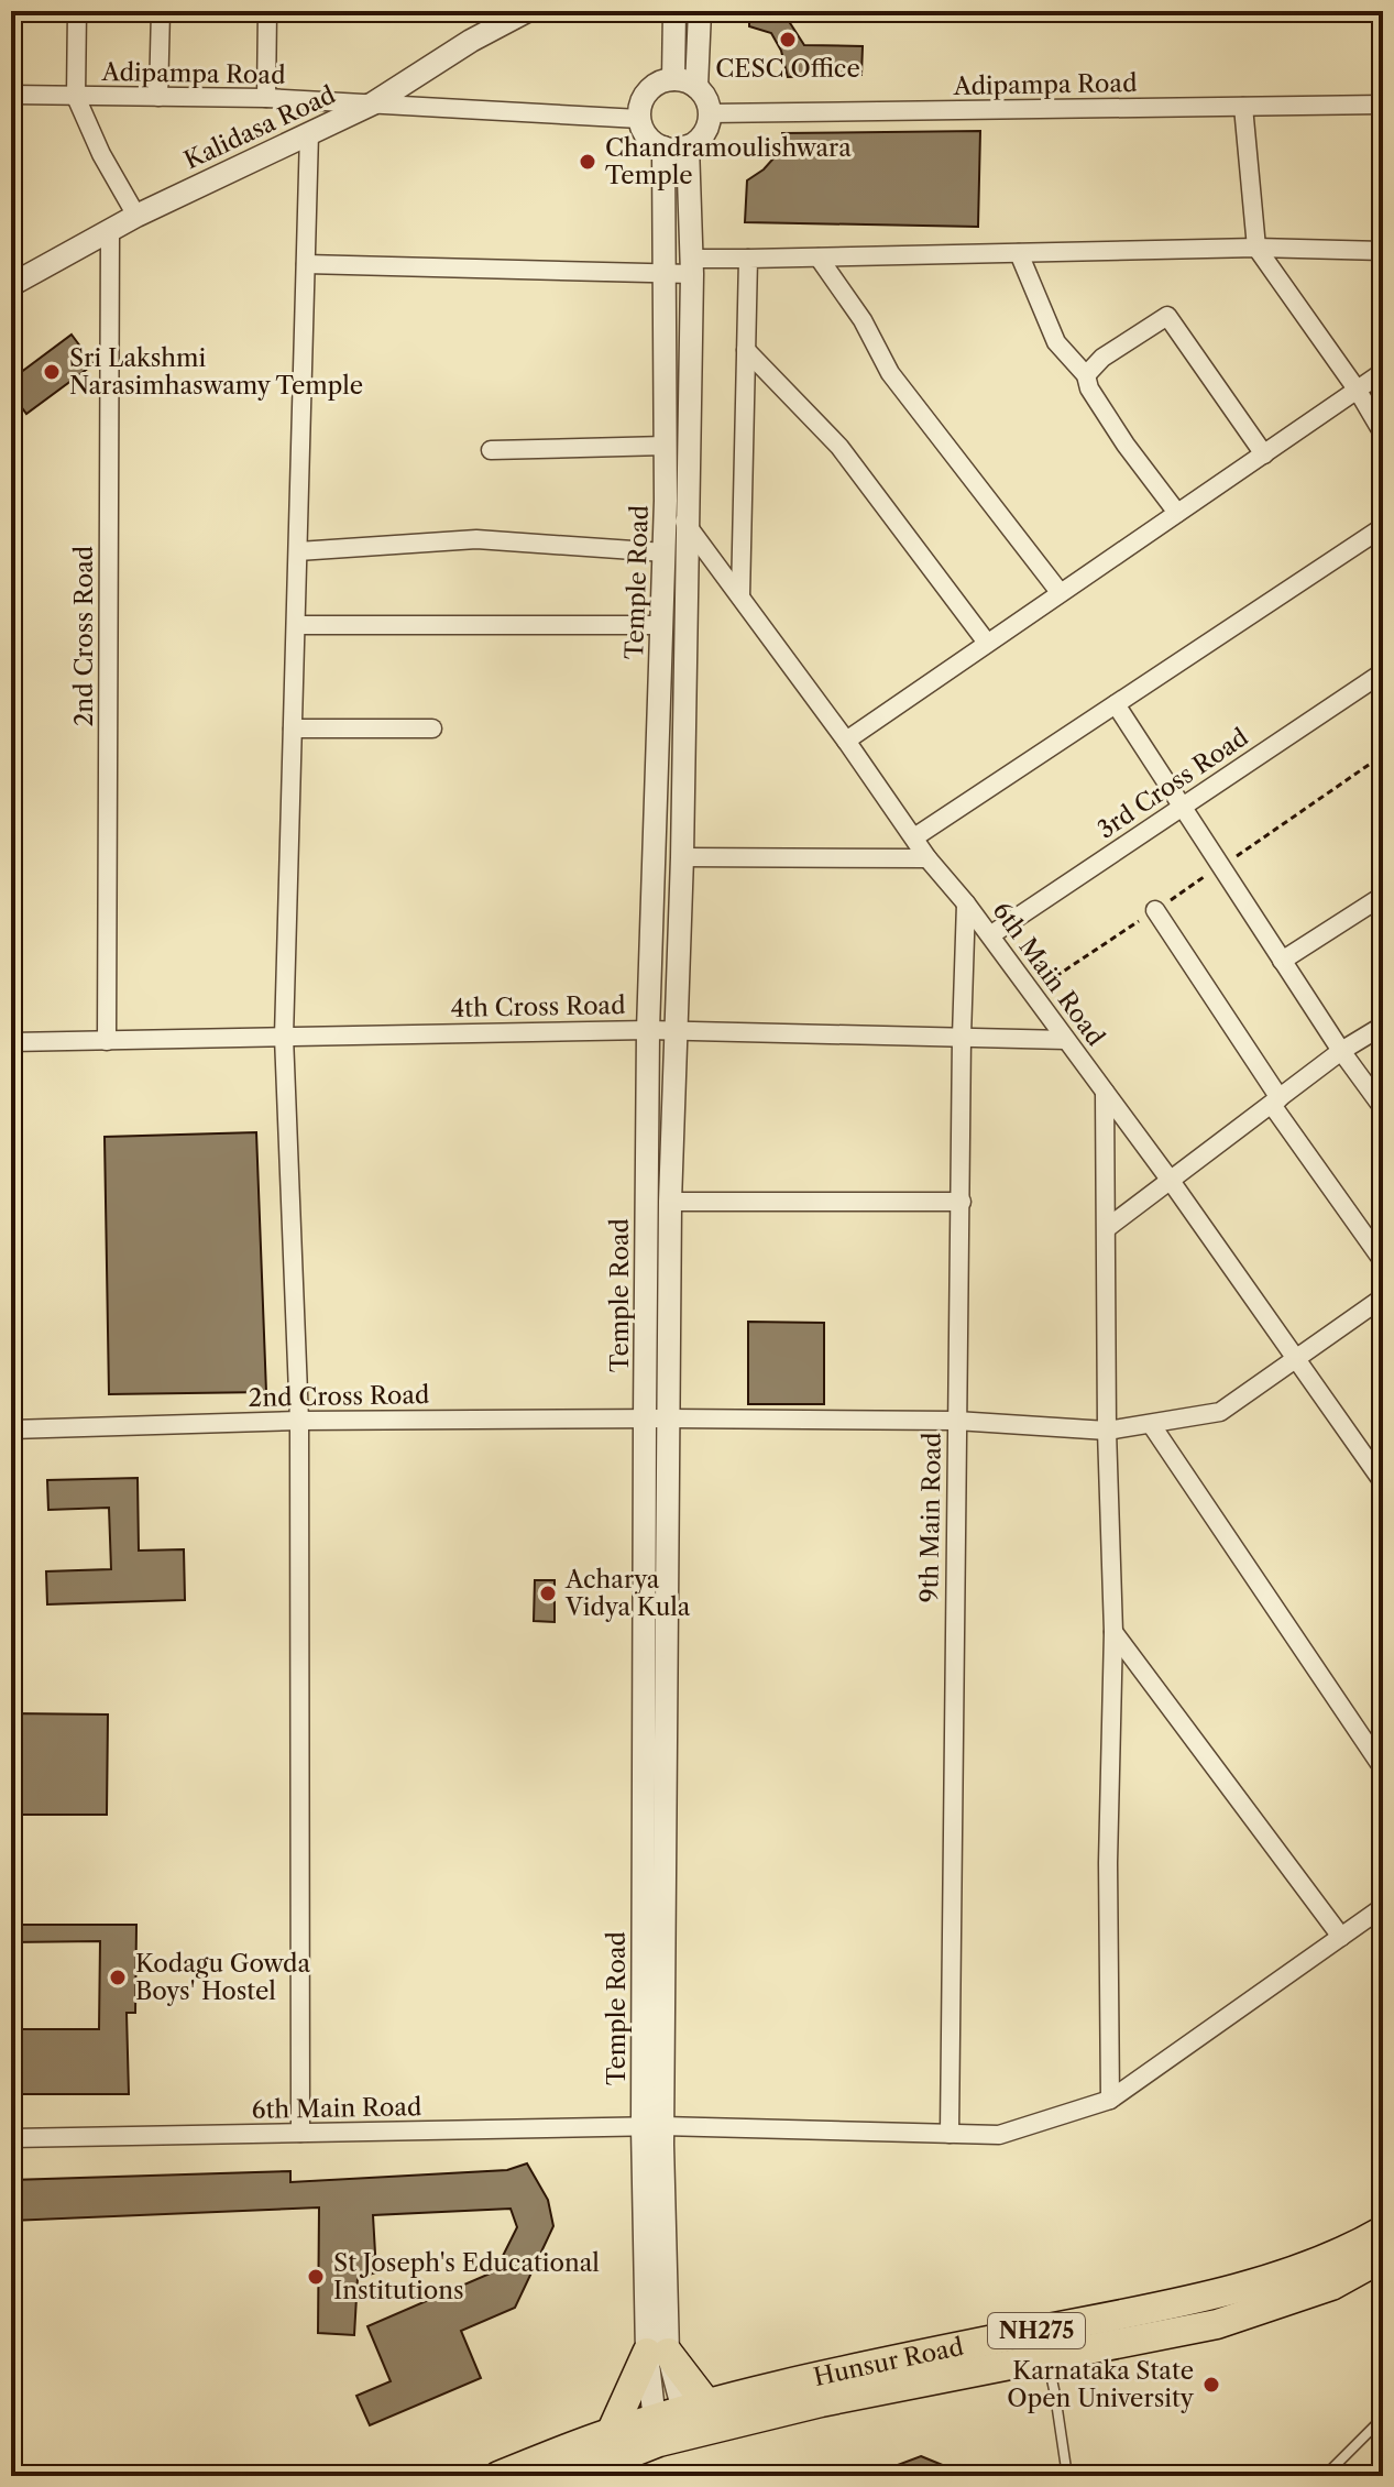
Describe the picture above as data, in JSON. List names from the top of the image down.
{
  "streets": {
    "main road": ["NH275", "Hunsur Road"],
    "street": [
      "Adipampa Road",
      "Kalidasa Road",
      "Temple Road",
      "2nd Cross Road",
      "3rd Cross Road",
      "6th Main Road",
      "4th Cross Road",
      "9th Main Road"
    ]
  },
  "crossings": [
    ["Adipampa Road", "Kalidasa Road"],
    ["Adipampa Road", "Temple Road"],
    ["Kalidasa Road", "2nd Cross Road"],
    ["Temple Road", "2nd Cross Road"],
    ["Temple Road", "6th Main Road"],
    ["Temple Road", "4th Cross Road"],
    ["Temple Road", "Hunsur Road"],
    ["2nd Cross Road", "6th Main Road"],
    ["2nd Cross Road", "4th Cross Road"],
    ["2nd Cross Road", "9th Main Road"],
    ["3rd Cross Road", "6th Main Road"],
    ["6th Main Road", "4th Cross Road"],
    ["6th Main Road", "9th Main Road"],
    ["4th Cross Road", "9th Main Road"]
  ],
  "places": [
    "CESC Office",
    "Chandramoulishwara Temple",
    "Sri Lakshmi Narasimhaswamy Temple",
    "Acharya Vidya Kula",
    "Kodagu Gowda Boys' Hostel",
    "St Joseph's Educational Institutions",
    "Karnataka State Open University"
  ]
}
